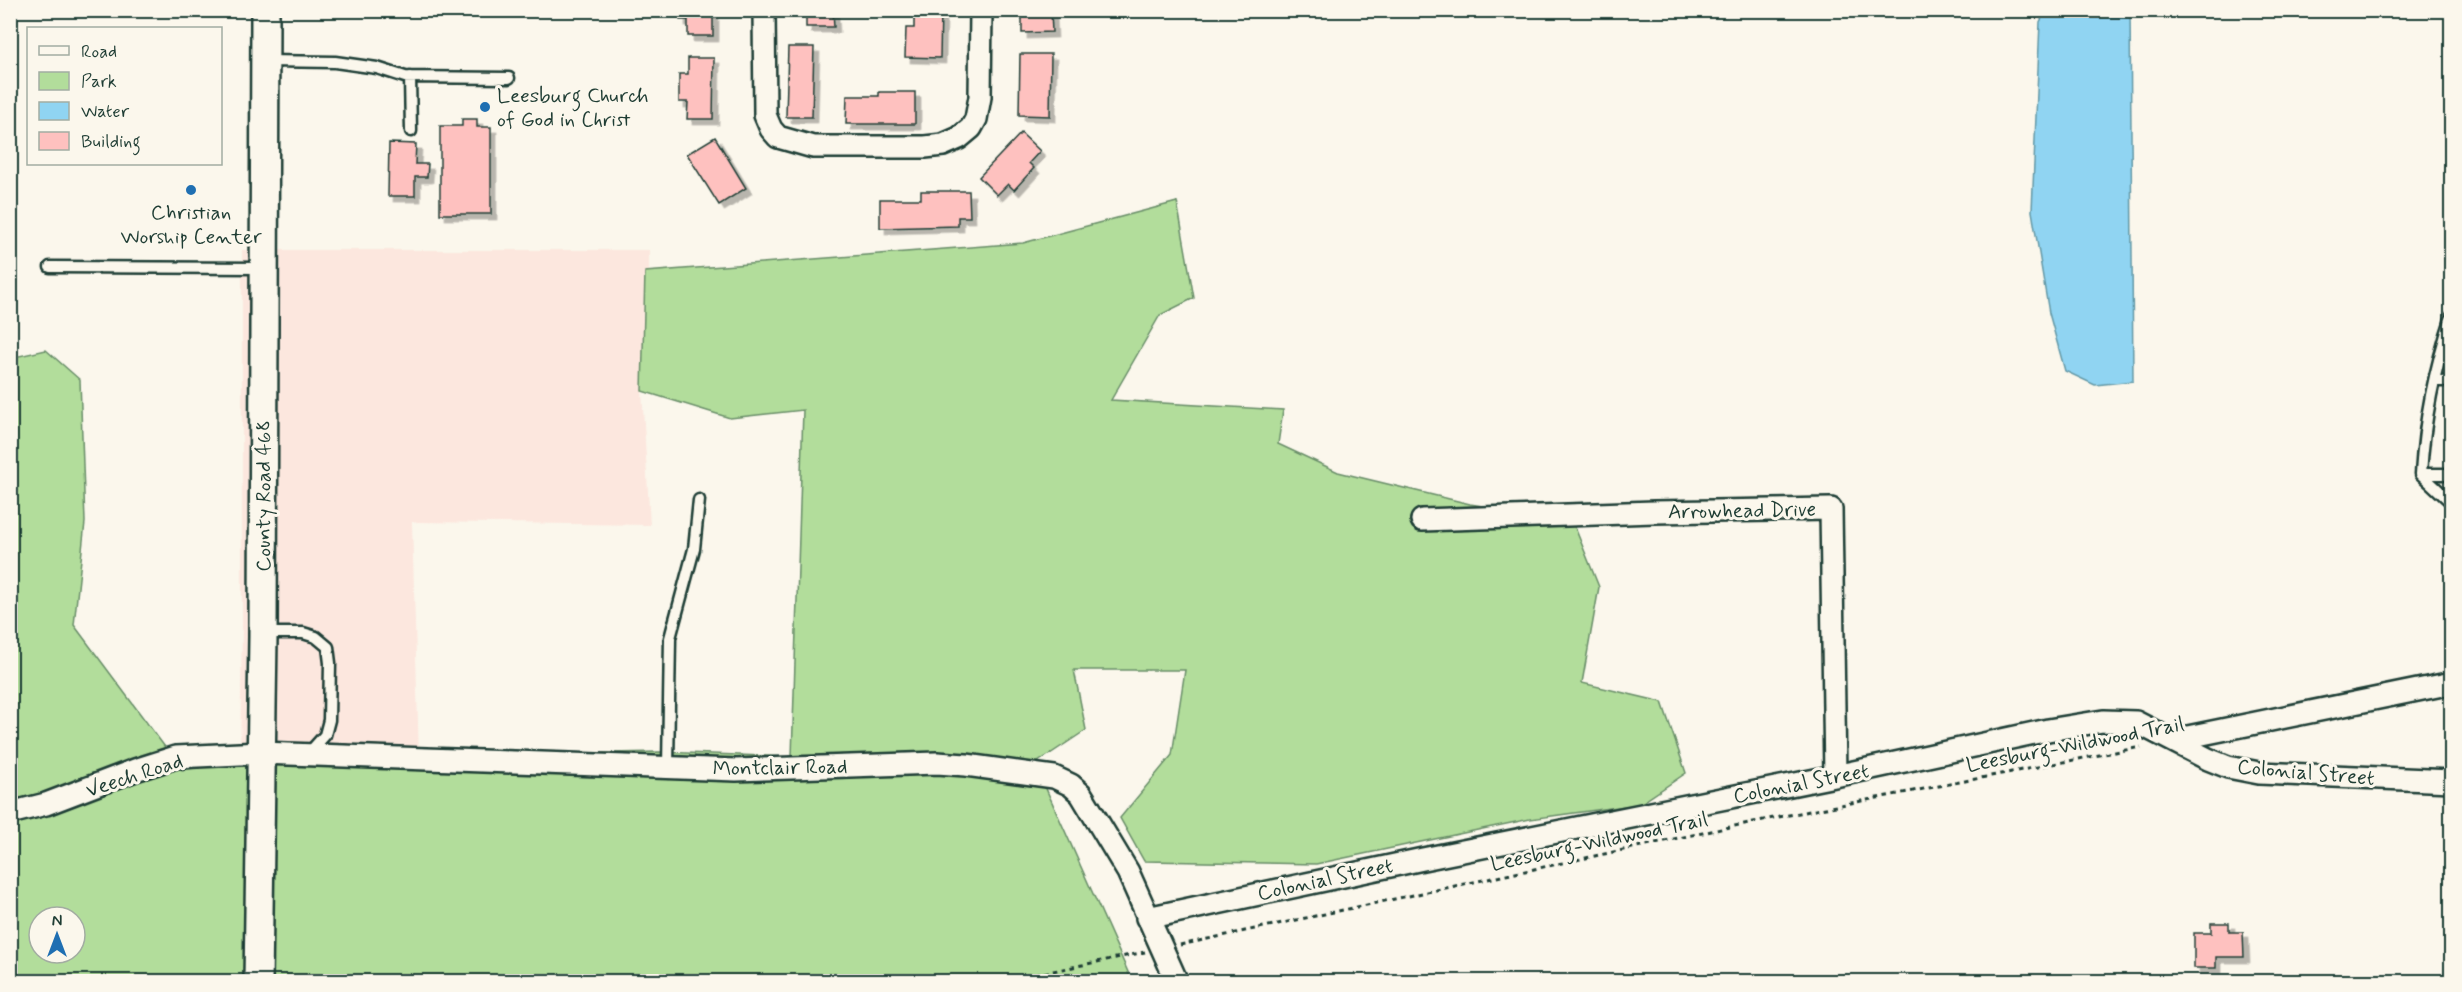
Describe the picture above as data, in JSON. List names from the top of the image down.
{
  "streets": {
    "street": [
      "County Road 468",
      "Arrowhead Drive",
      "Montclair Road",
      "Colonial Street",
      "Veech Road"
    ],
    "path": ["Leesburg-Wildwood Trail"]
  },
  "crossings": [
    ["County Road 468", "Montclair Road"],
    ["County Road 468", "Veech Road"],
    ["Arrowhead Drive", "Colonial Street"],
    ["Leesburg-Wildwood Trail", "Montclair Road"],
    ["Leesburg-Wildwood Trail", "Colonial Street"],
    ["Montclair Road", "Colonial Street"],
    ["Montclair Road", "Veech Road"]
  ],
  "places": ["Leesburg Church of God in Christ", "Christian Worship Center"],
  "legend": [
    "Road",
    "Park",
    "Water",
    "Building"
  ],
  "north": "top"
}
